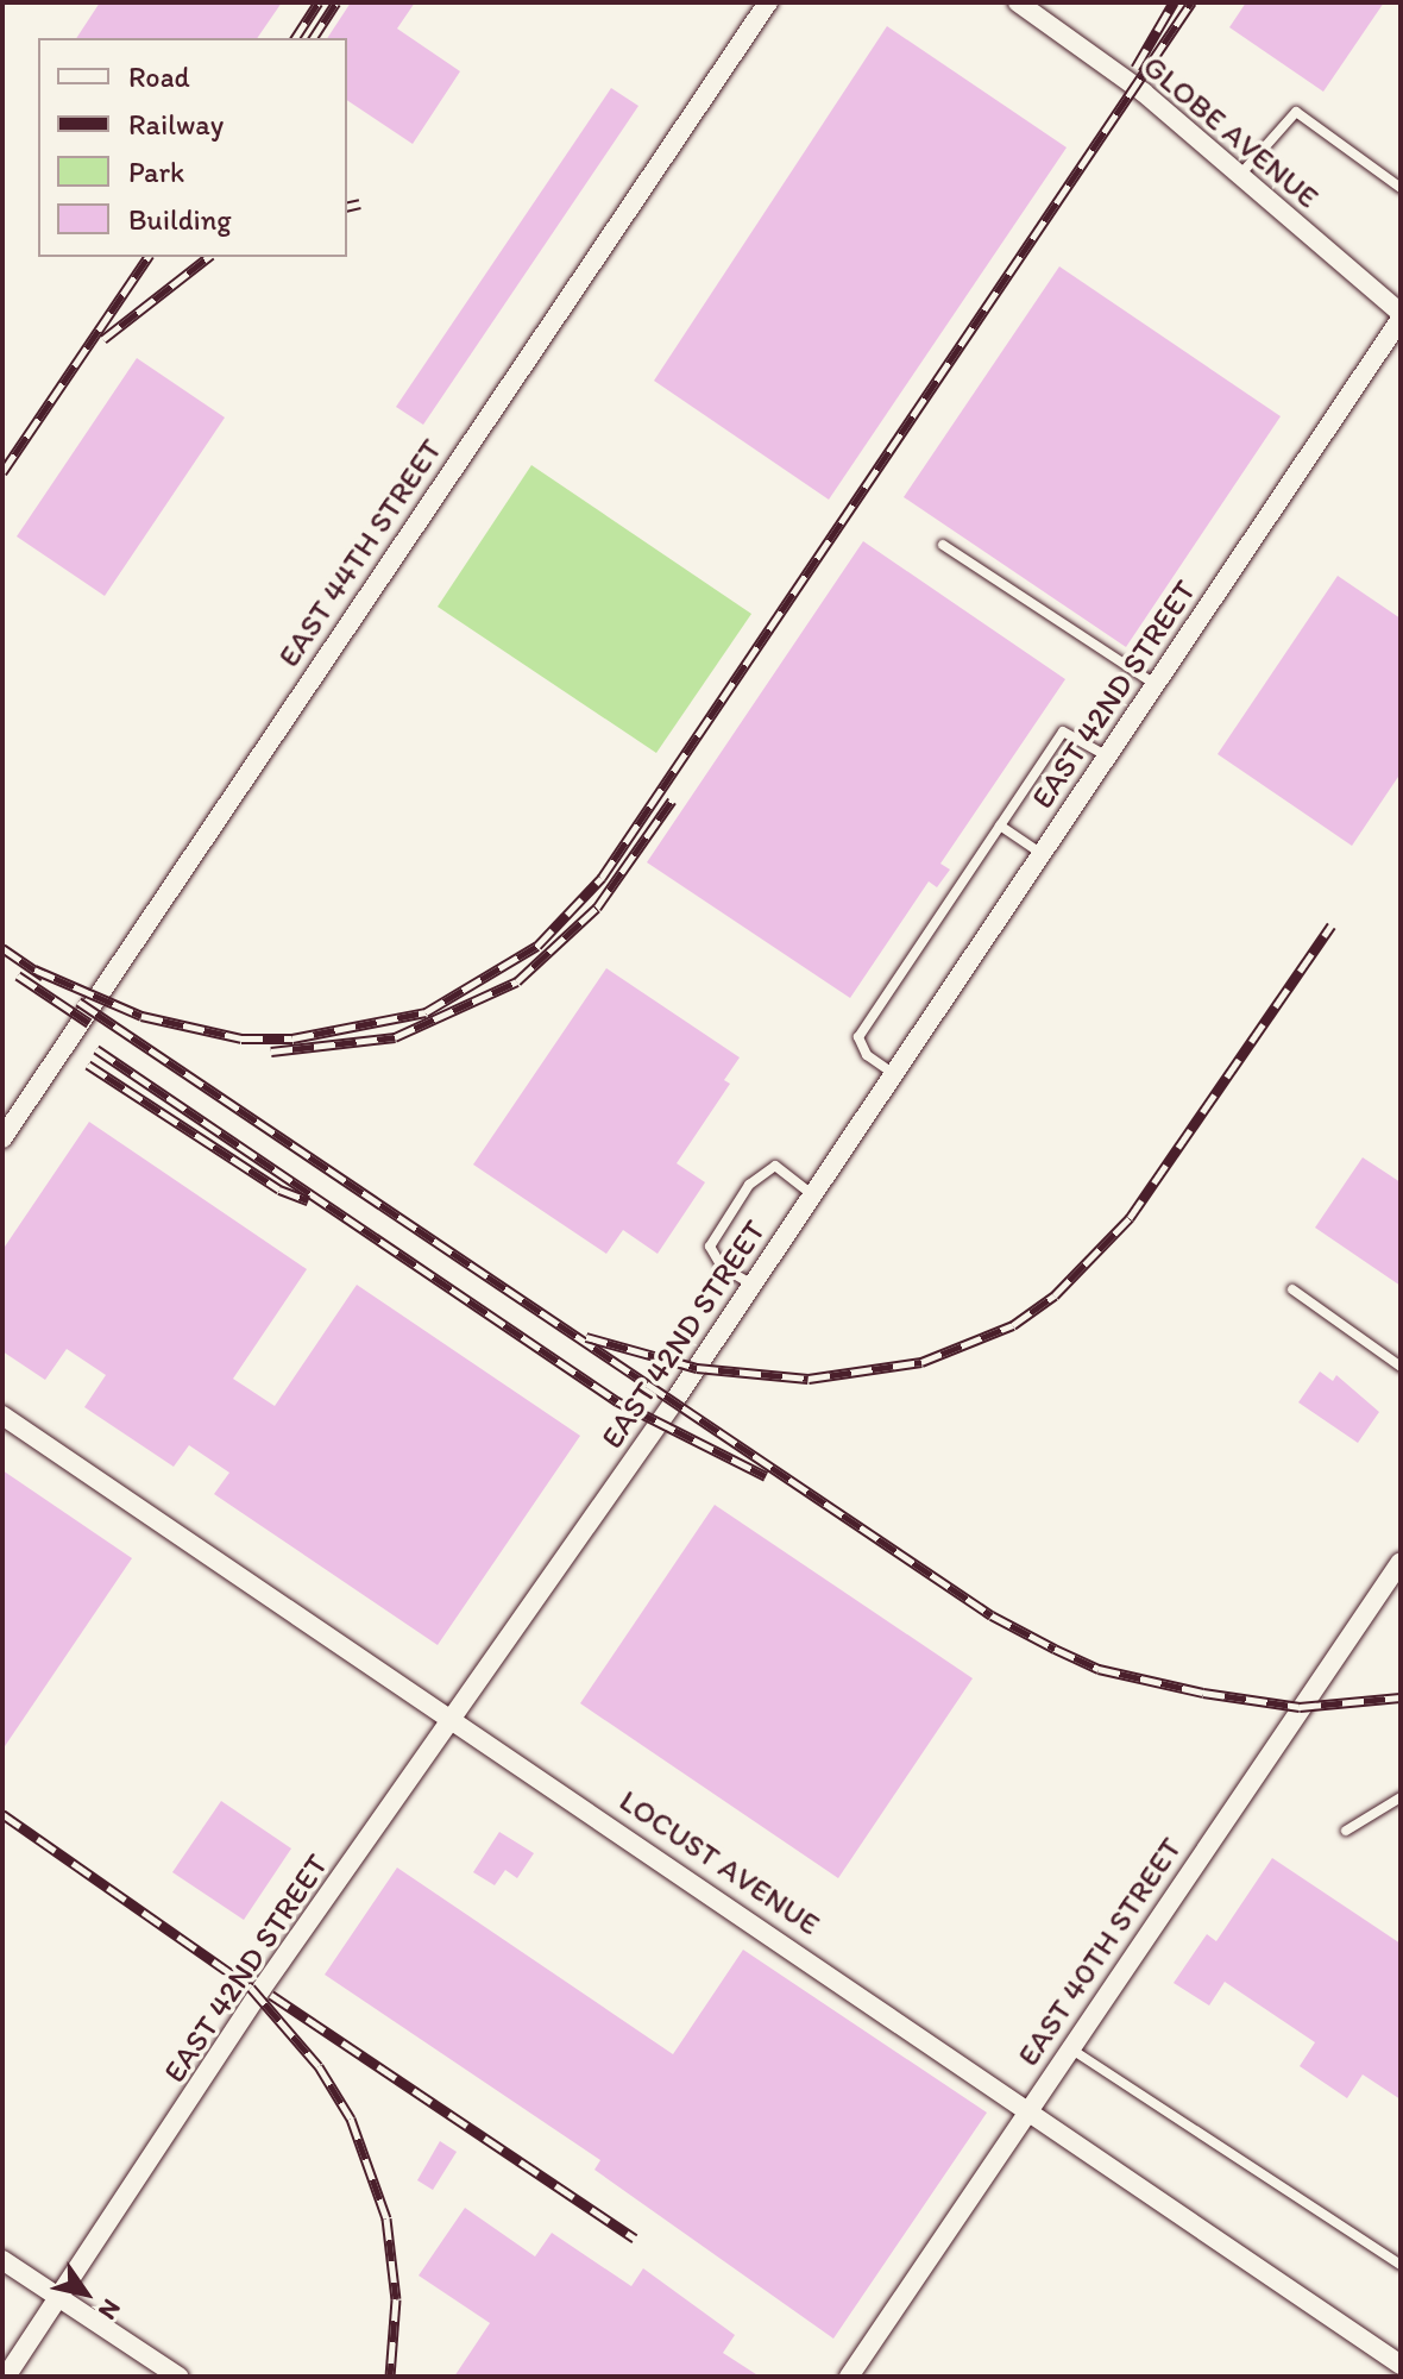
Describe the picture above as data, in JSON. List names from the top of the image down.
{
  "streets": {
    "street": [
      "GLOBE AVENUE",
      "EAST 44TH STREET",
      "EAST 42ND STREET",
      "LOCUST AVENUE",
      "EAST 40TH STREET"
    ]
  },
  "crossings": [
    ["GLOBE AVENUE", "EAST 42ND STREET"],
    ["EAST 42ND STREET", "LOCUST AVENUE"],
    ["LOCUST AVENUE", "EAST 40TH STREET"]
  ],
  "legend": [
    "Road",
    "Railway",
    "Park",
    "Building"
  ],
  "north": "bottom right"
}
